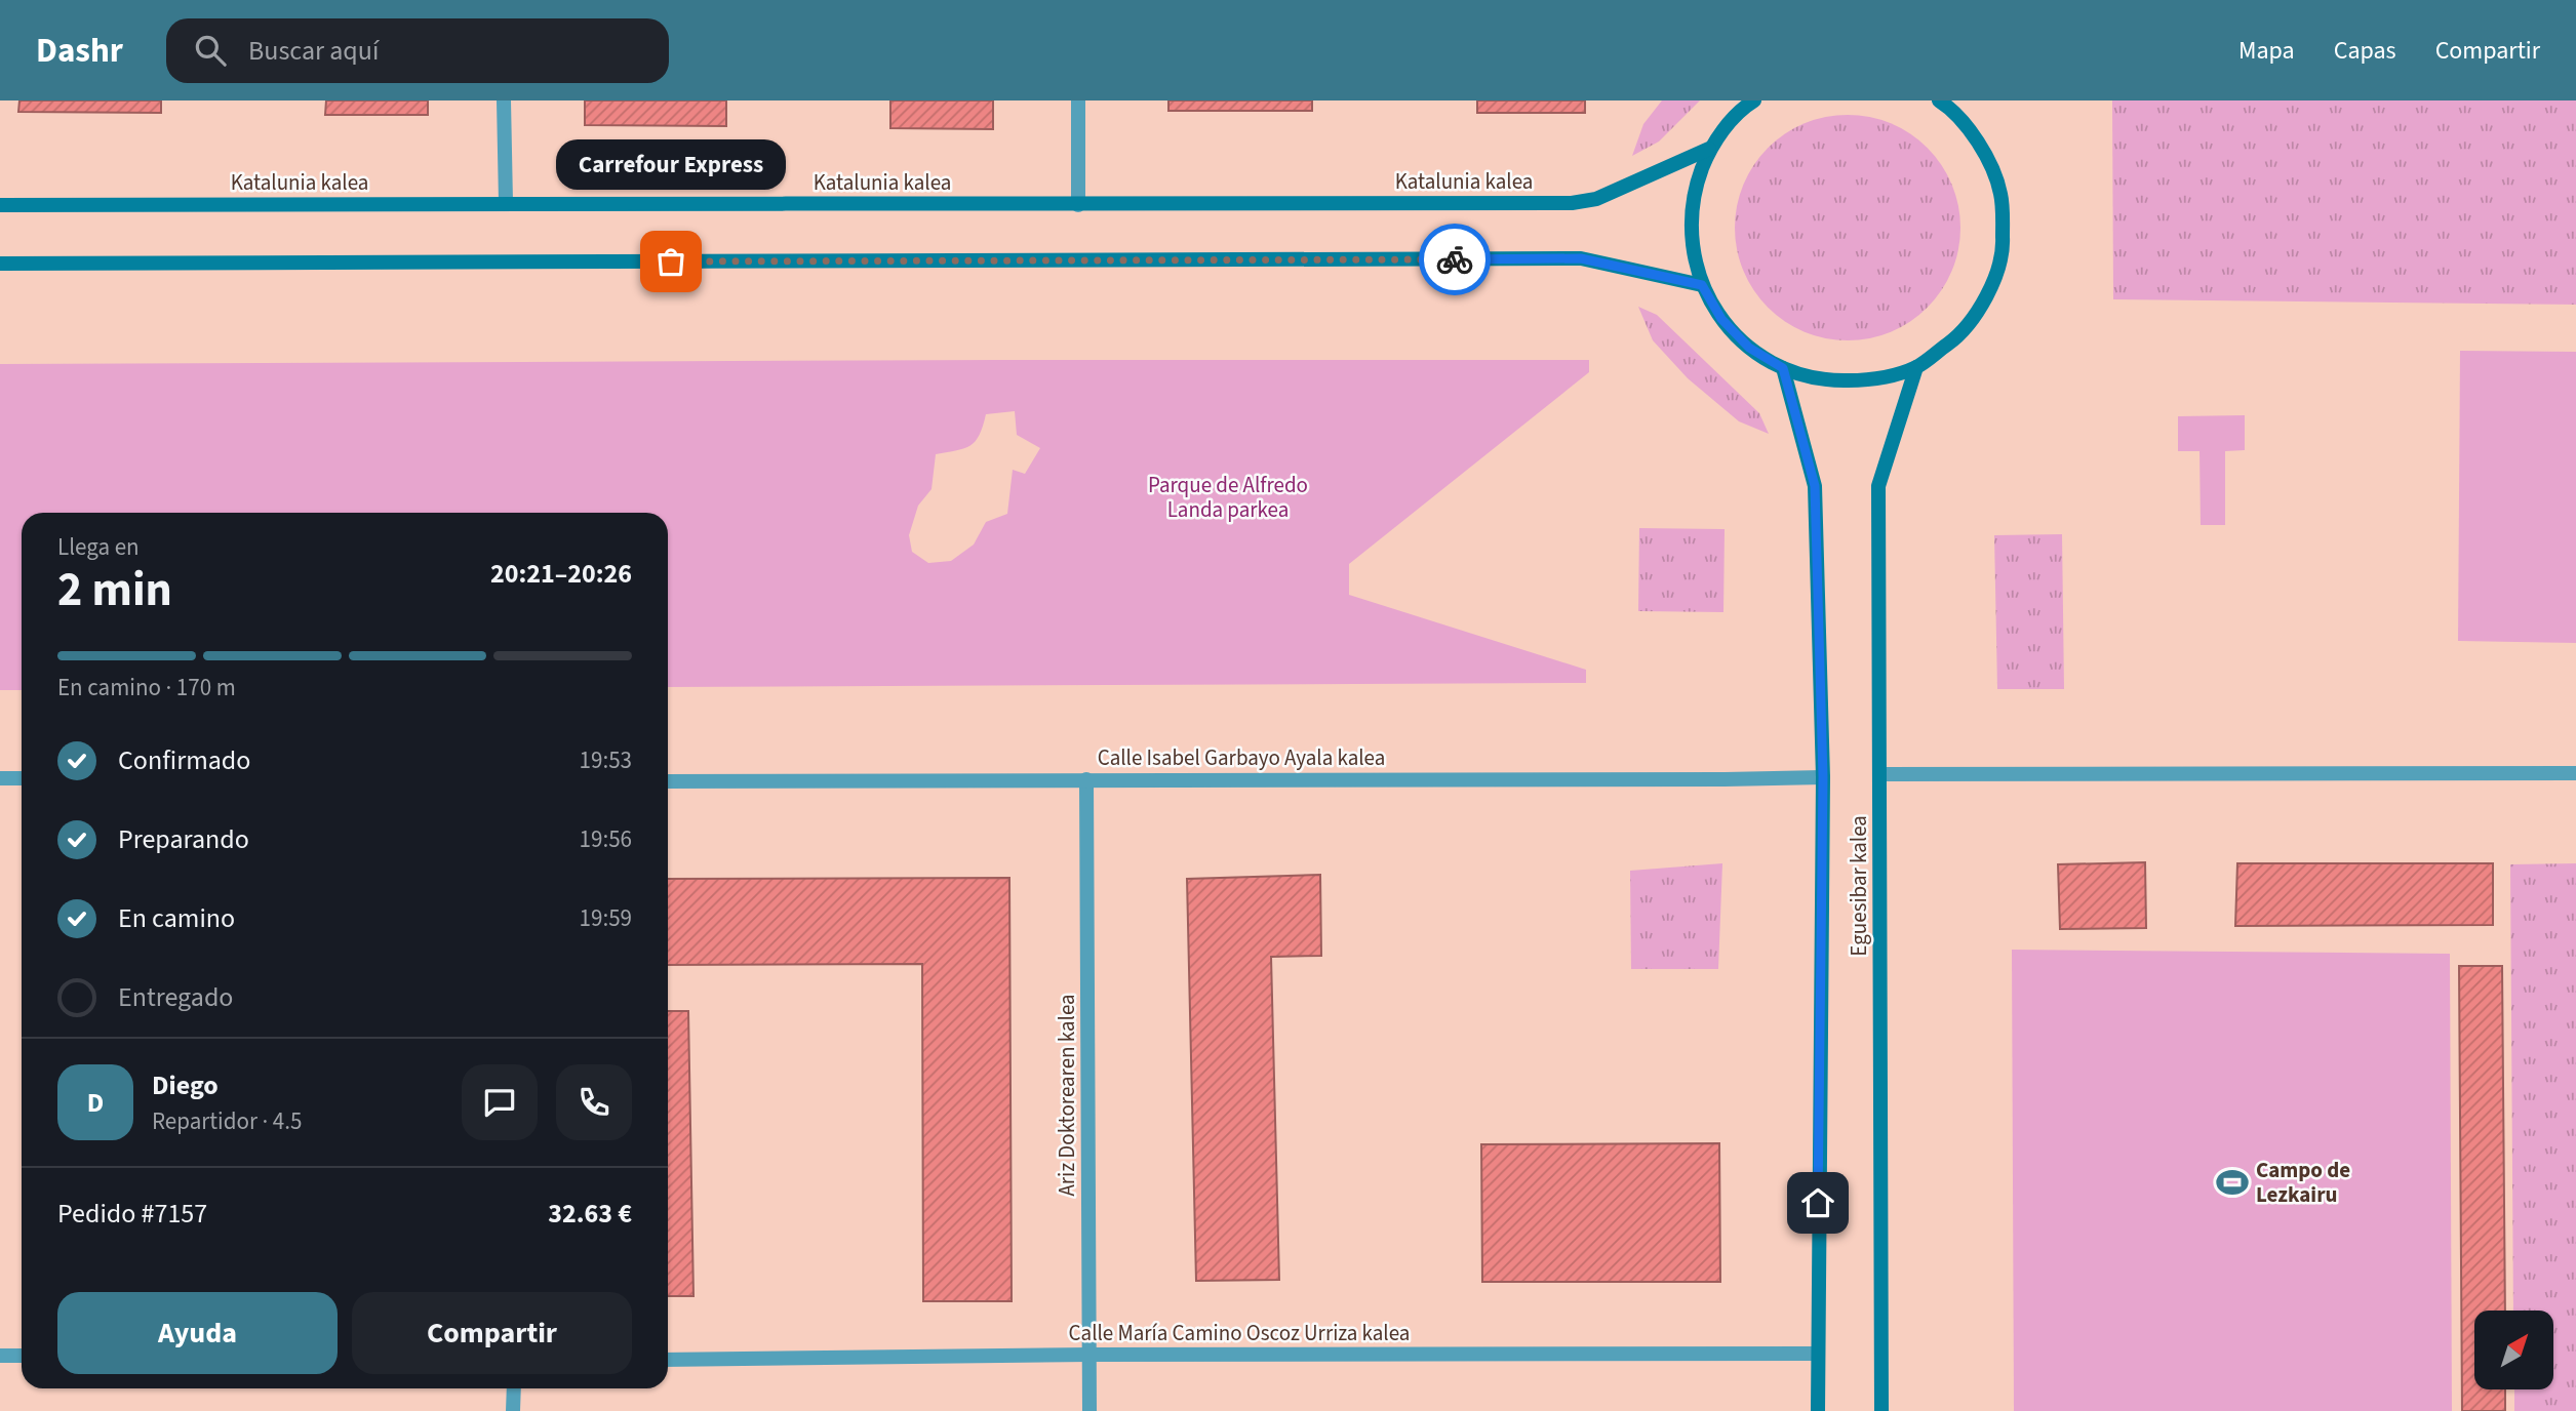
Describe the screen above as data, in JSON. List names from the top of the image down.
{
  "streets": {
    "street": [
      "Katalunia kalea",
      "Calle Isabel Garbayo Ayala kalea",
      "Eguesibar kalea",
      "Ariz Doktorearen kalea",
      "Calle María Camino Oscoz Urriza kalea"
    ]
  },
  "crossings": [
    ["Calle Isabel Garbayo Ayala kalea", "Eguesibar kalea"],
    ["Calle Isabel Garbayo Ayala kalea", "Ariz Doktorearen kalea"],
    ["Eguesibar kalea", "Calle María Camino Oscoz Urriza kalea"],
    ["Ariz Doktorearen kalea", "Calle María Camino Oscoz Urriza kalea"]
  ],
  "parks": ["Parque de Alfredo Landa parkea"],
  "places": {
    "other": ["Carrefour Express"],
    "sports": ["Campo de Lezkairu"]
  },
  "north": "top right",
  "page": {
    "header": "Dashr",
    "search": "Buscar aquí",
    "nav": ["Mapa", "Capas", "Compartir"],
    "bubble": "Carrefour Express",
    "heading": ["2 min", "Llega en", "20:21–20:26"],
    "panel": [
      "Diego",
      "Repartidor · 4.5",
      "Pedido #7157",
      "32.63 €"
    ],
    "bar": "En camino · 170 m",
    "list": [
      ["Confirmado", "19:53"],
      ["Preparando", "19:56"],
      ["En camino", "19:59"],
      "Entregado"
    ],
    "round": "D",
    "buttons": ["Ayuda", "Compartir"]
  }
}
